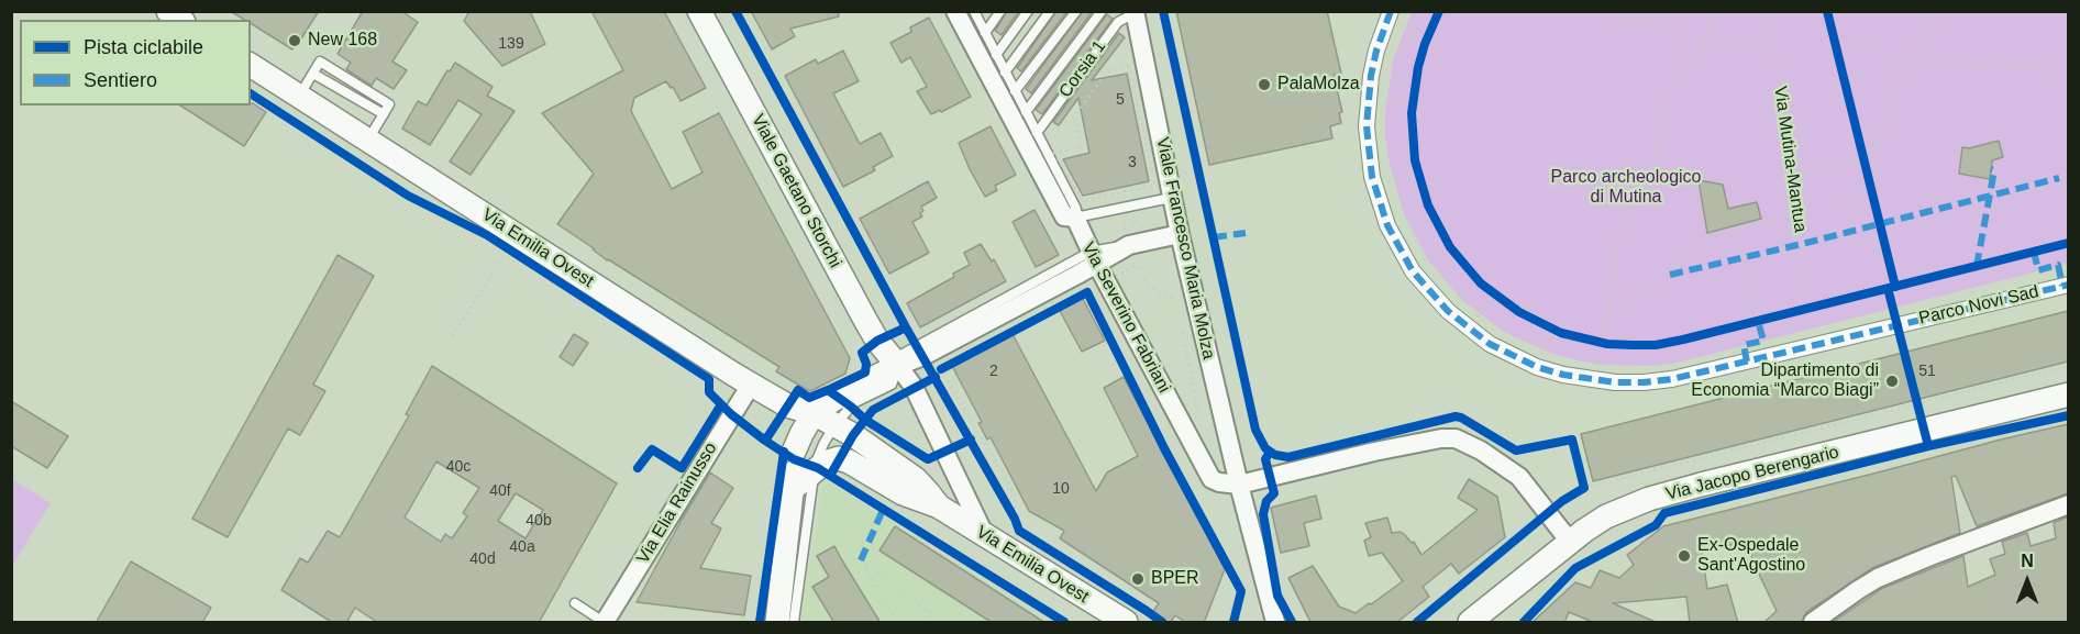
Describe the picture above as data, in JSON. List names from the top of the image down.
{
  "streets": {
    "street": [
      "Viale Gaetano Storchi",
      "Via Emilia Ovest",
      "Viale Francesco Maria Molza",
      "Parco Novi Sad",
      "Via Severino Fabriani",
      "Via Jacopo Berengario",
      "Via Elia Rainusso"
    ],
    "lane": ["Corsia 1"],
    "path": ["Via Mutina-Mantua"]
  },
  "crossings": [
    ["Corsia 1", "Viale Francesco Maria Molza"],
    ["Via Emilia Ovest", "Via Elia Rainusso"],
    ["Viale Francesco Maria Molza", "Via Severino Fabriani"]
  ],
  "parks": ["Parco archeologico di Mutina"],
  "places": [
    "New 168",
    "PalaMolza",
    "Dipartimento di Economia “Marco Biagi”",
    "Ex-Ospedale Sant'Agostino",
    "BPER"
  ],
  "house_numbers": [
    "139",
    "5",
    "3",
    "2",
    "51",
    "40c",
    "10",
    "40f",
    "40b",
    "40a",
    "40d"
  ],
  "legend": ["Pista ciclabile", "Sentiero"],
  "north": "top"
}
